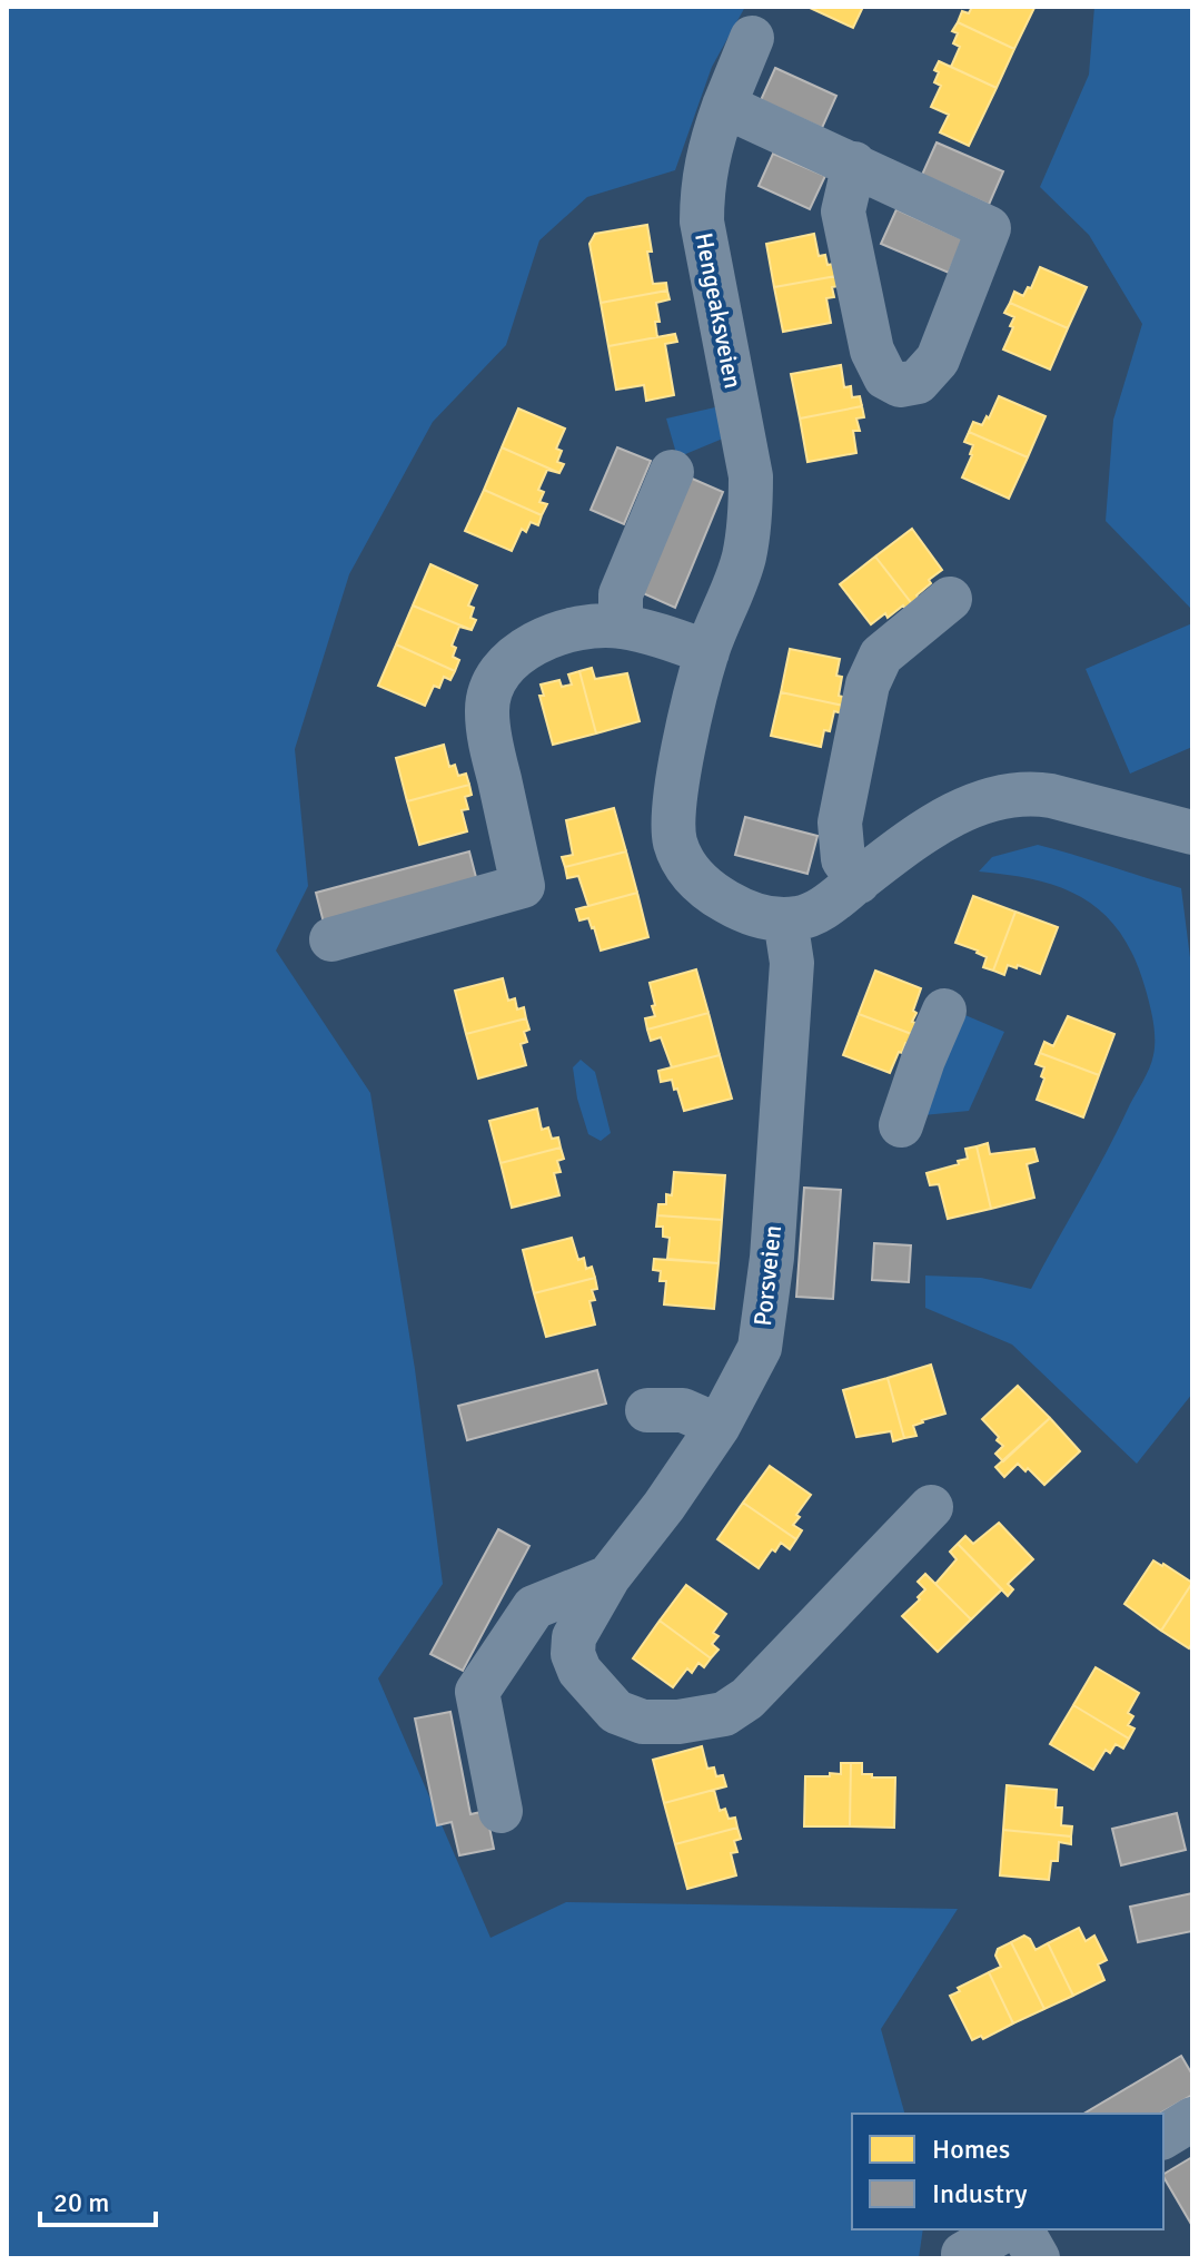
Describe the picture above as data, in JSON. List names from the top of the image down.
{
  "streets": {
    "street": ["Hengeaksveien", "Porsveien"]
  },
  "crossings": [
    ["Hengeaksveien", "Porsveien"]
  ],
  "legend": ["Homes", "Industry"],
  "scale_bar": "20 m"
}
